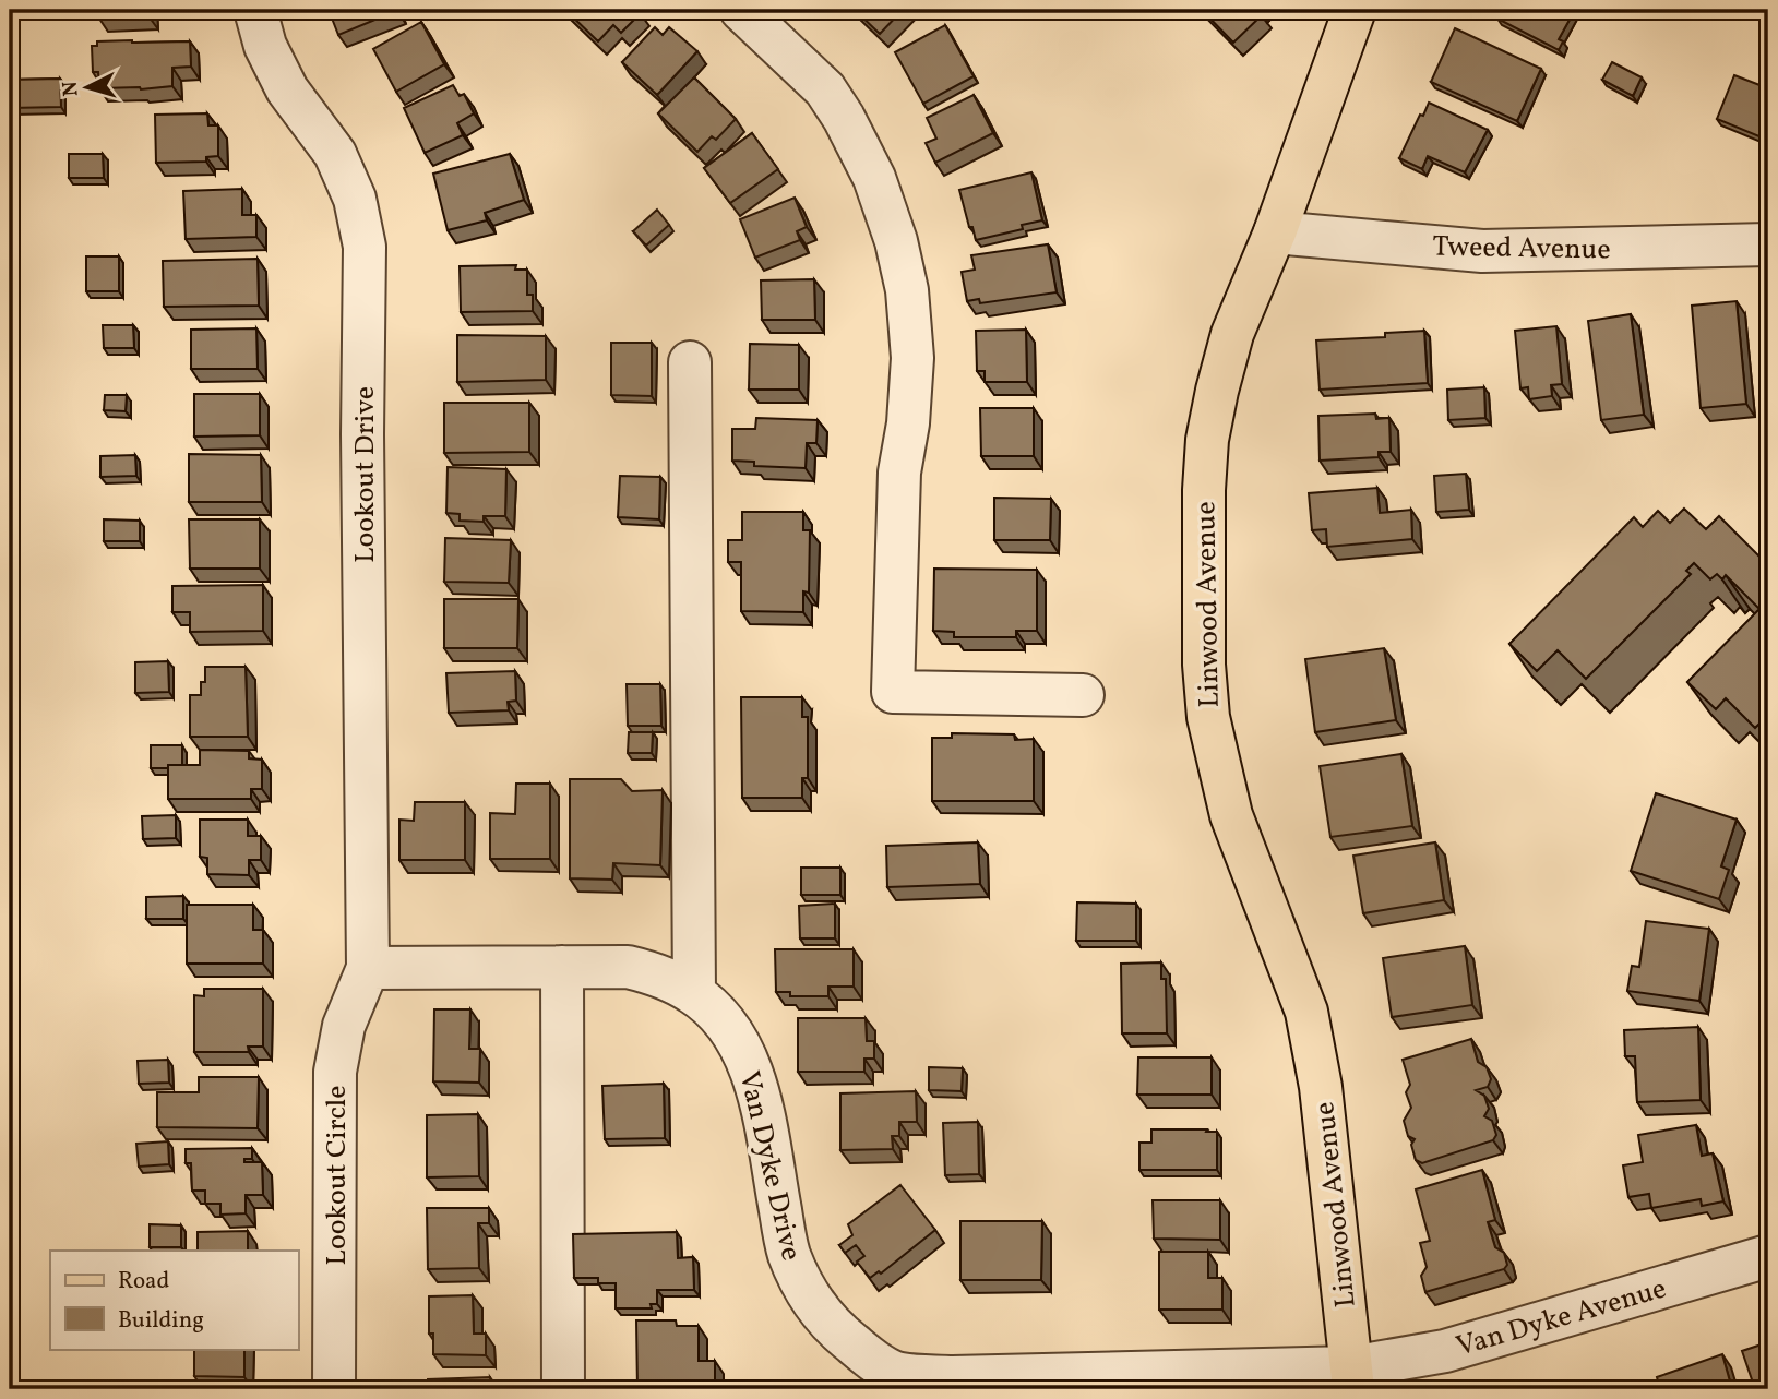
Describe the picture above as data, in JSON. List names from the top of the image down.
{
  "streets": {
    "main road": ["Linwood Avenue"],
    "street": [
      "Tweed Avenue",
      "Lookout Drive",
      "Van Dyke Drive",
      "Lookout Circle",
      "Van Dyke Avenue"
    ]
  },
  "crossings": [
    ["Tweed Avenue", "Linwood Avenue"],
    ["Lookout Drive", "Van Dyke Drive"],
    ["Lookout Drive", "Lookout Circle"],
    ["Linwood Avenue", "Van Dyke Drive"],
    ["Linwood Avenue", "Van Dyke Avenue"],
    ["Van Dyke Drive", "Lookout Circle"],
    ["Van Dyke Drive", "Van Dyke Avenue"]
  ],
  "legend": ["Road", "Building"],
  "north": "left"
}
